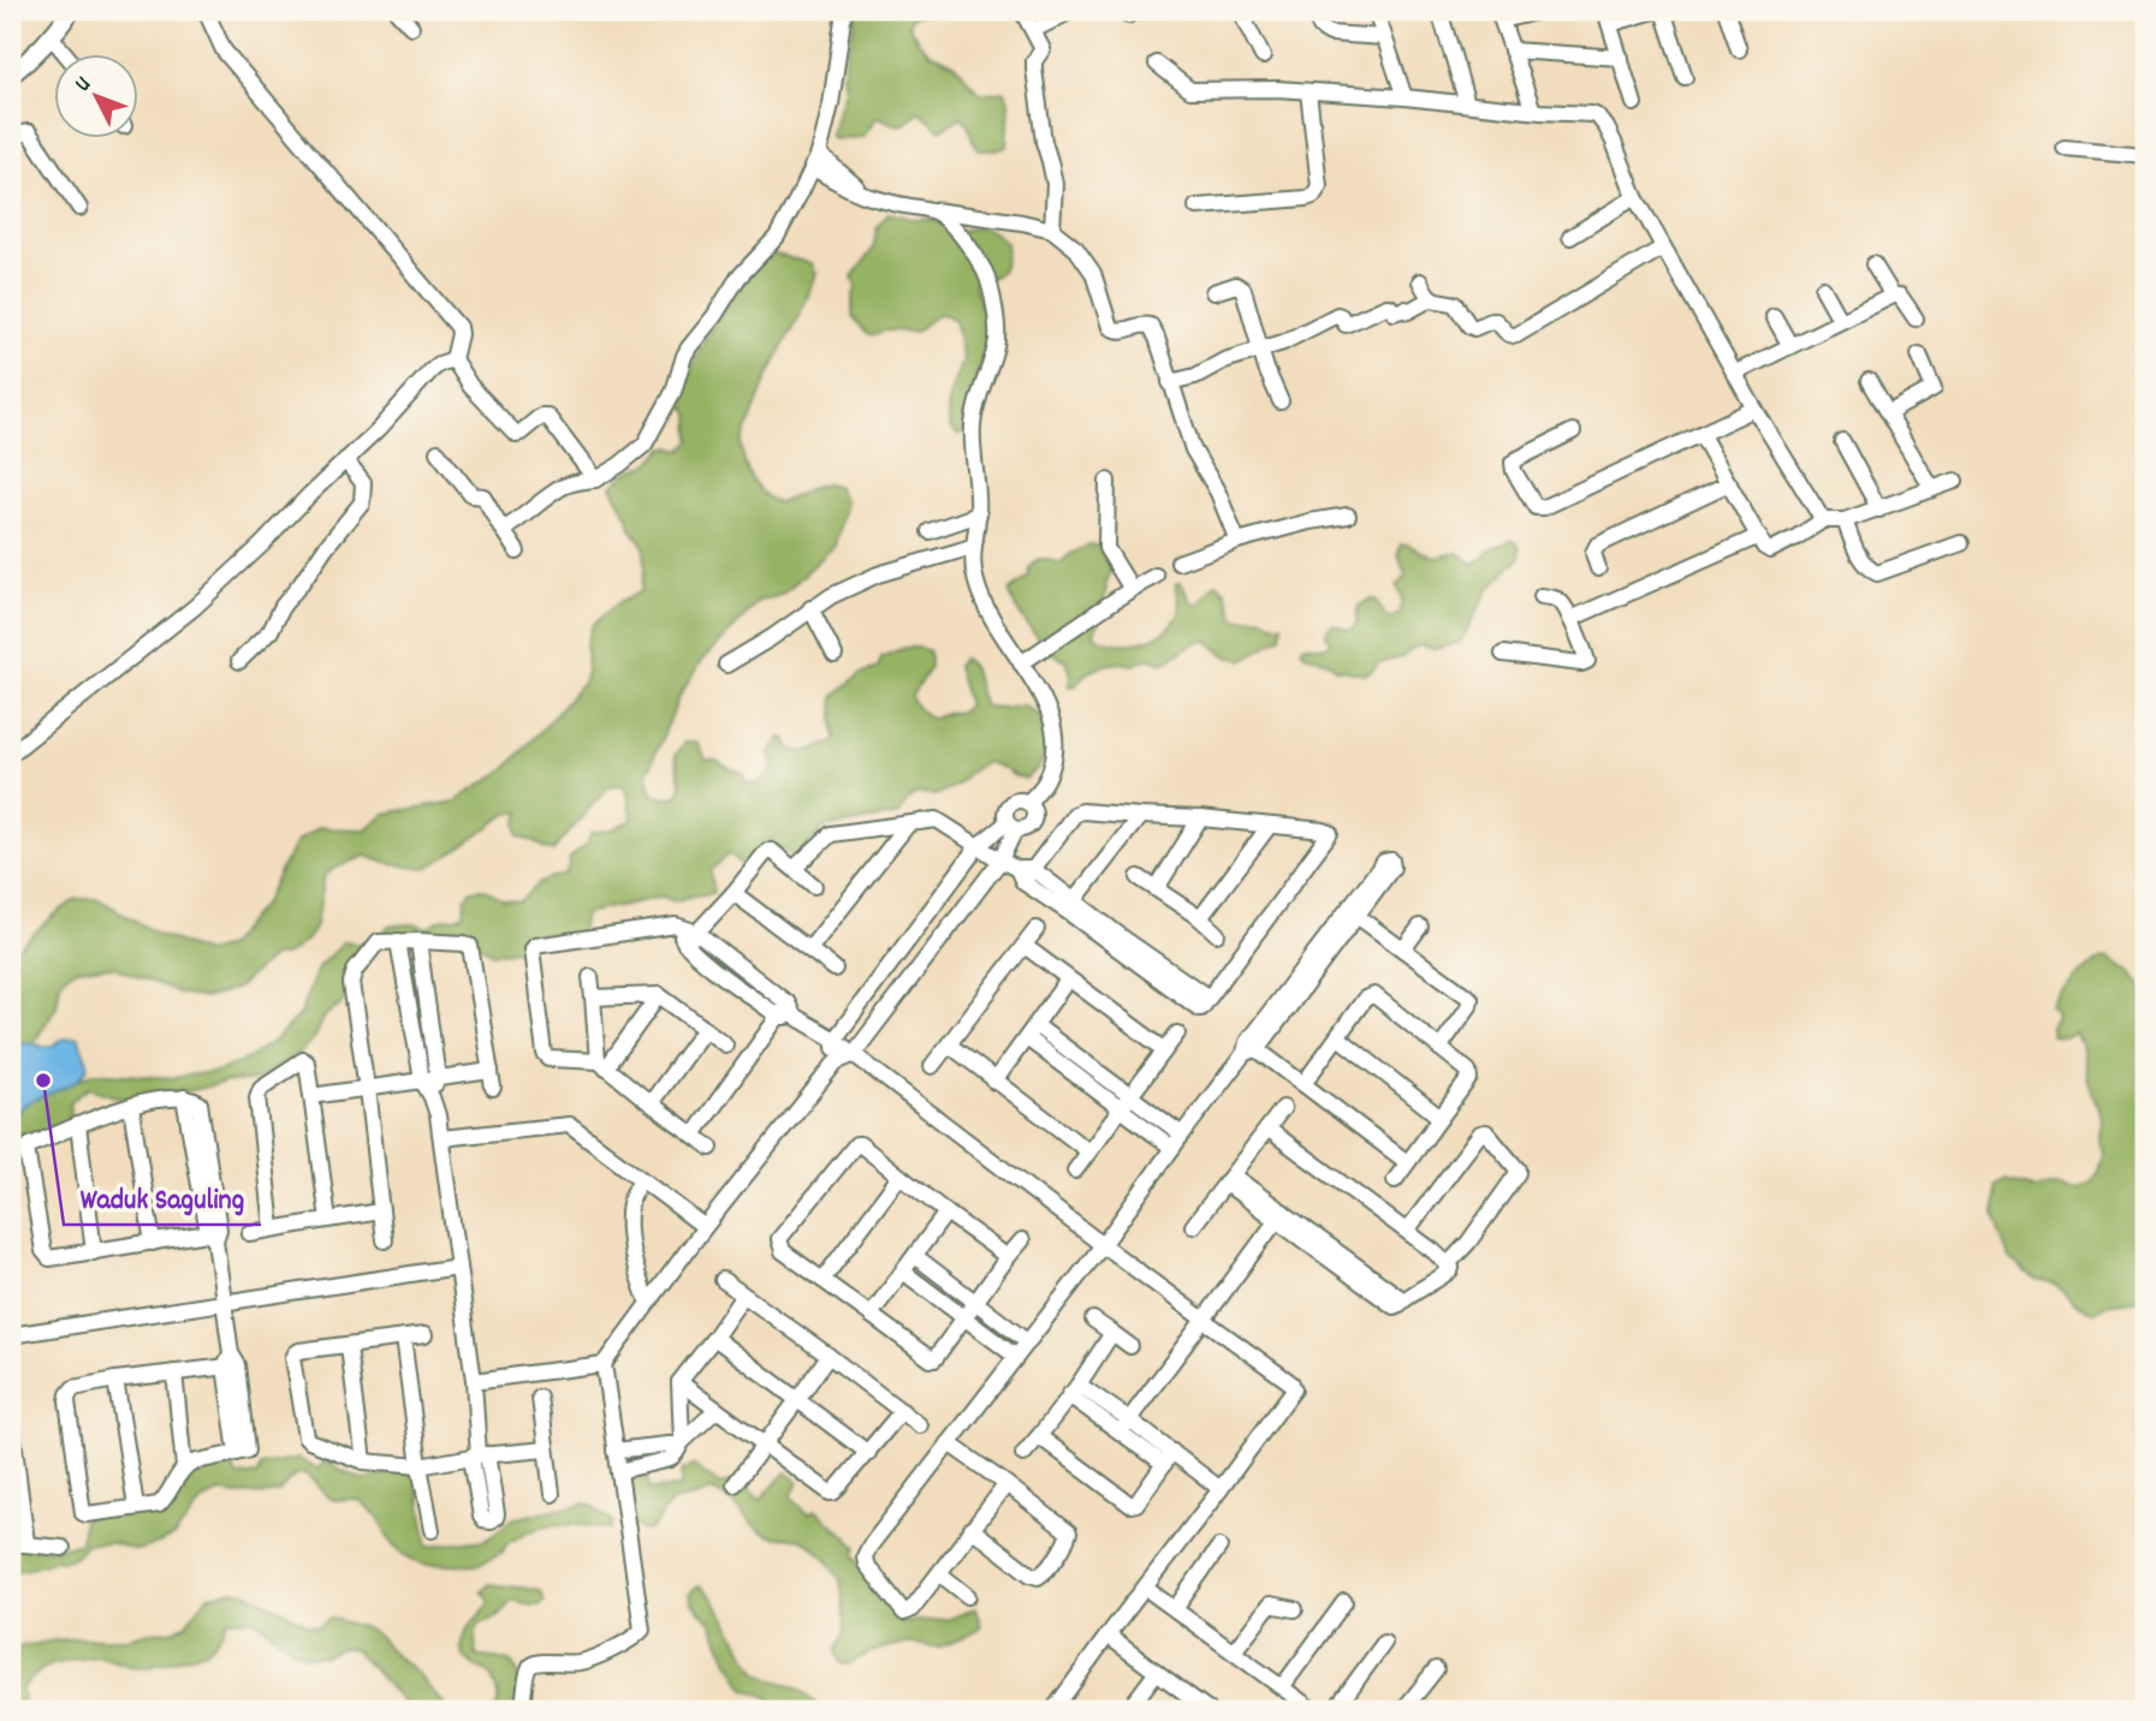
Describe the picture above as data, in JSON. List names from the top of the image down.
{
  "places": ["Waduk Saguling"],
  "north": "top left"
}
